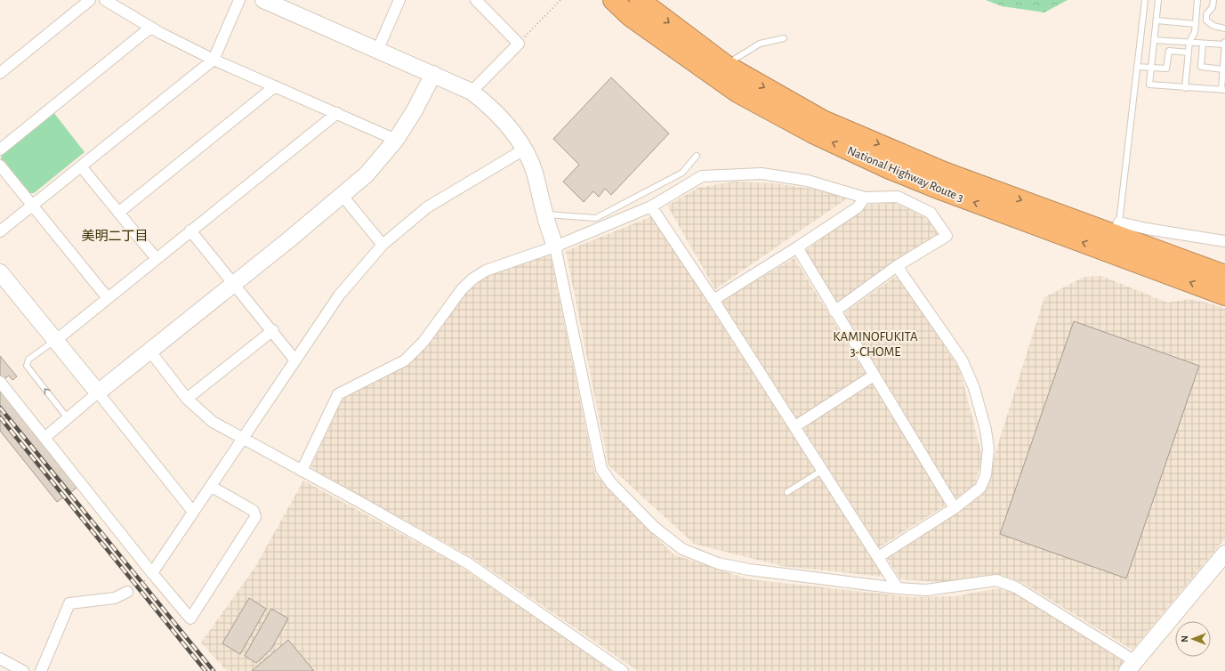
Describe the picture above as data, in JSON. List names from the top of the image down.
{
  "streets": {
    "highway": ["National Highway Route 3"]
  },
  "districts": ["美明二丁目", "KAMINOFUKITA 3-CHOME"],
  "north": "left"
}
